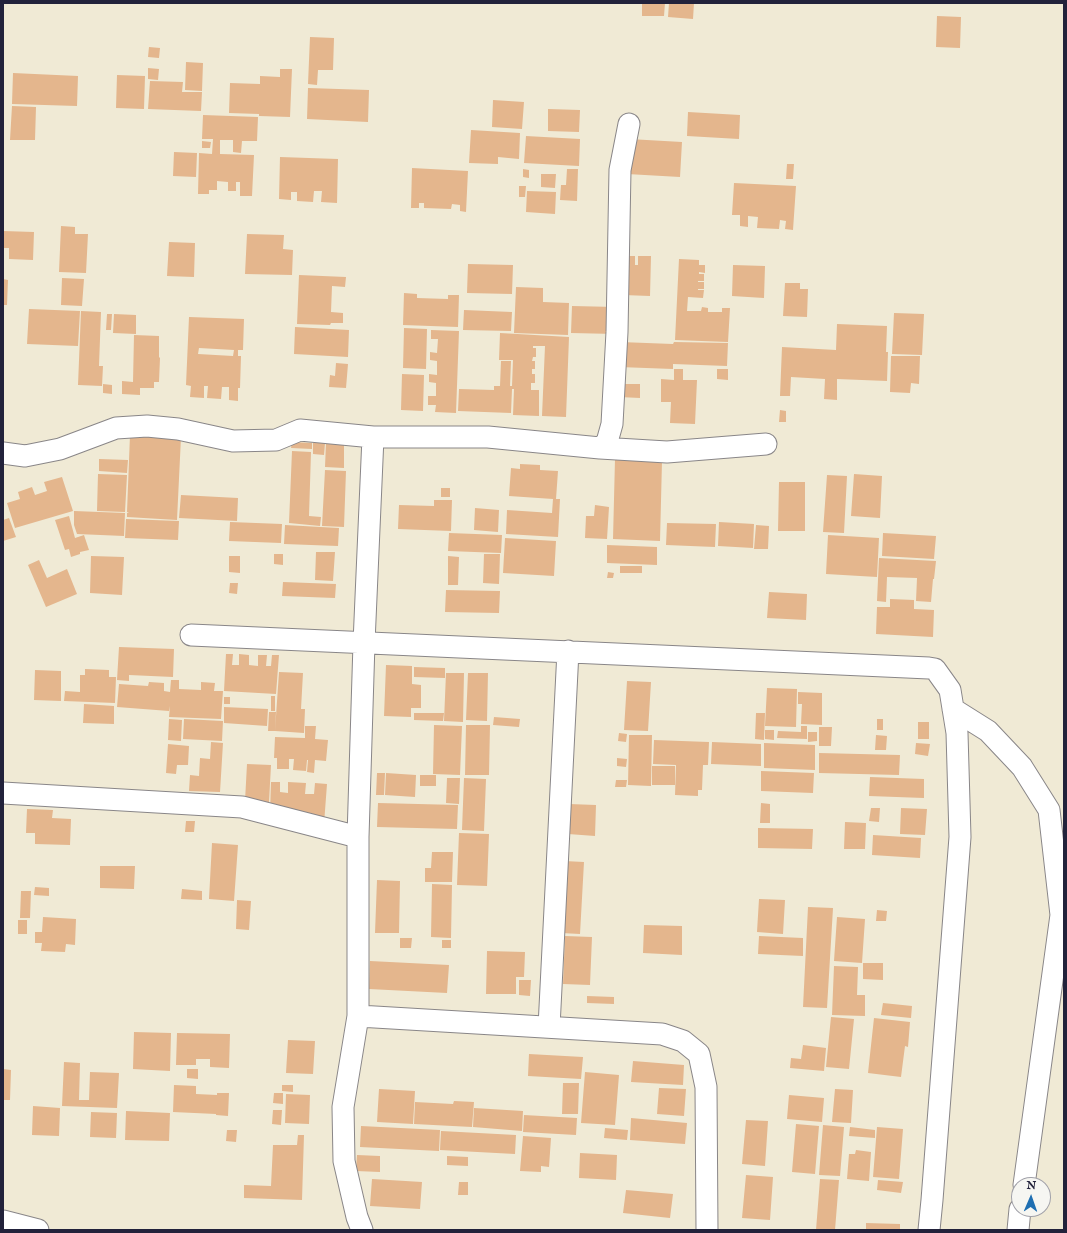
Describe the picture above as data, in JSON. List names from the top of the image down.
{
  "north": "top"
}
